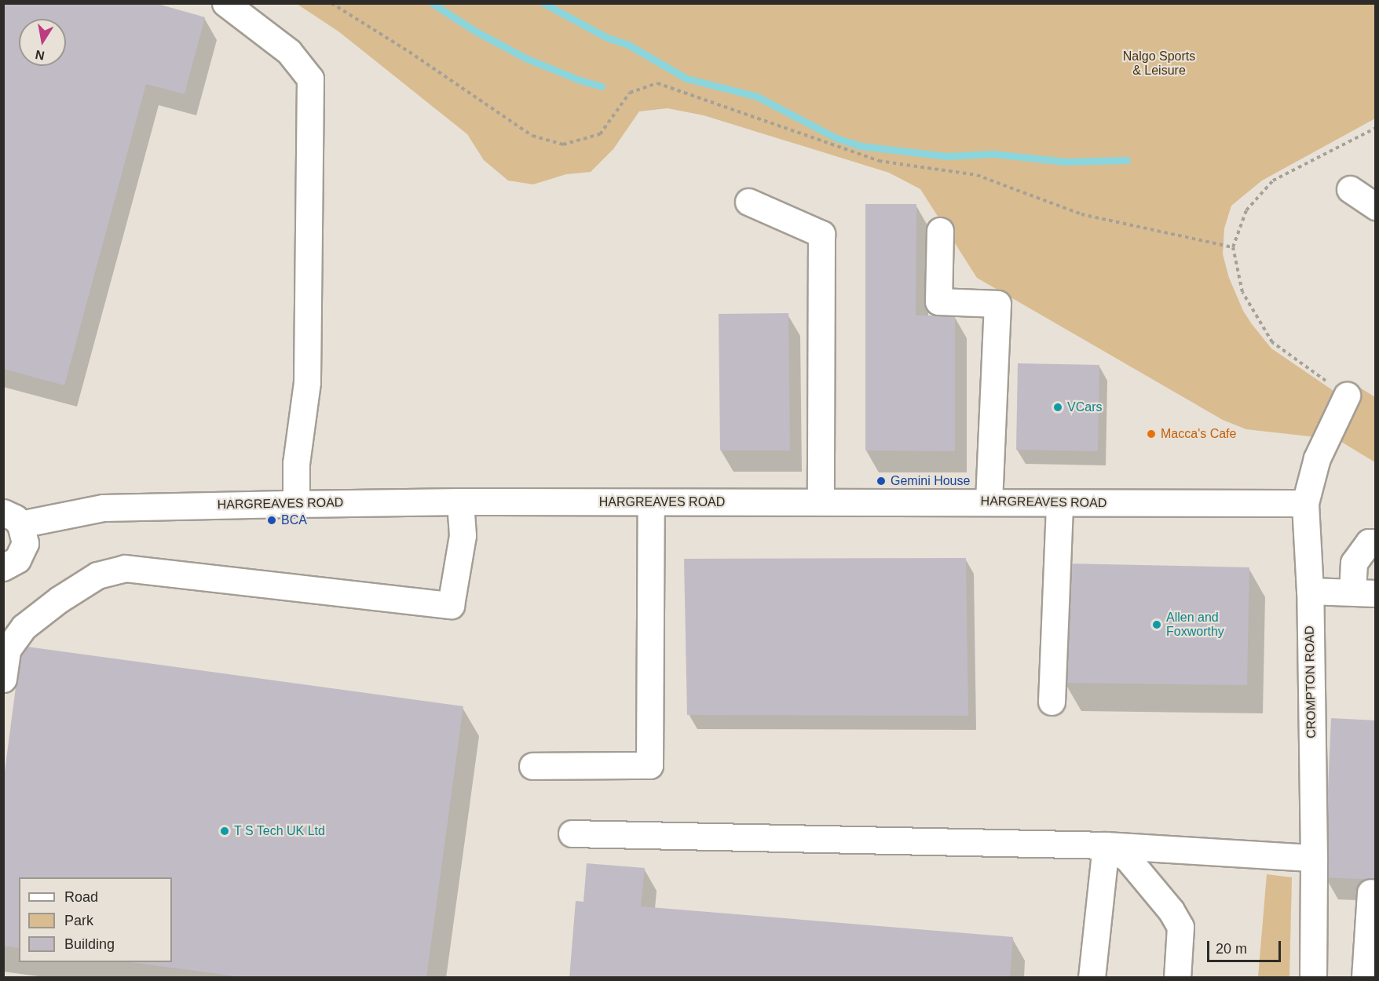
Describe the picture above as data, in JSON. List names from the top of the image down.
{
  "streets": {
    "street": ["HARGREAVES ROAD", "CROMPTON ROAD"]
  },
  "crossings": [
    ["HARGREAVES ROAD", "CROMPTON ROAD"]
  ],
  "parks": ["Nalgo Sports & Leisure"],
  "places": [
    "VCars",
    "Macca's Cafe",
    "Gemini House",
    "BCA",
    "Allen and Foxworthy",
    "T S Tech UK Ltd"
  ],
  "legend": ["Road", "Park", "Building"],
  "scale_bar": "20 m",
  "north": "bottom"
}
